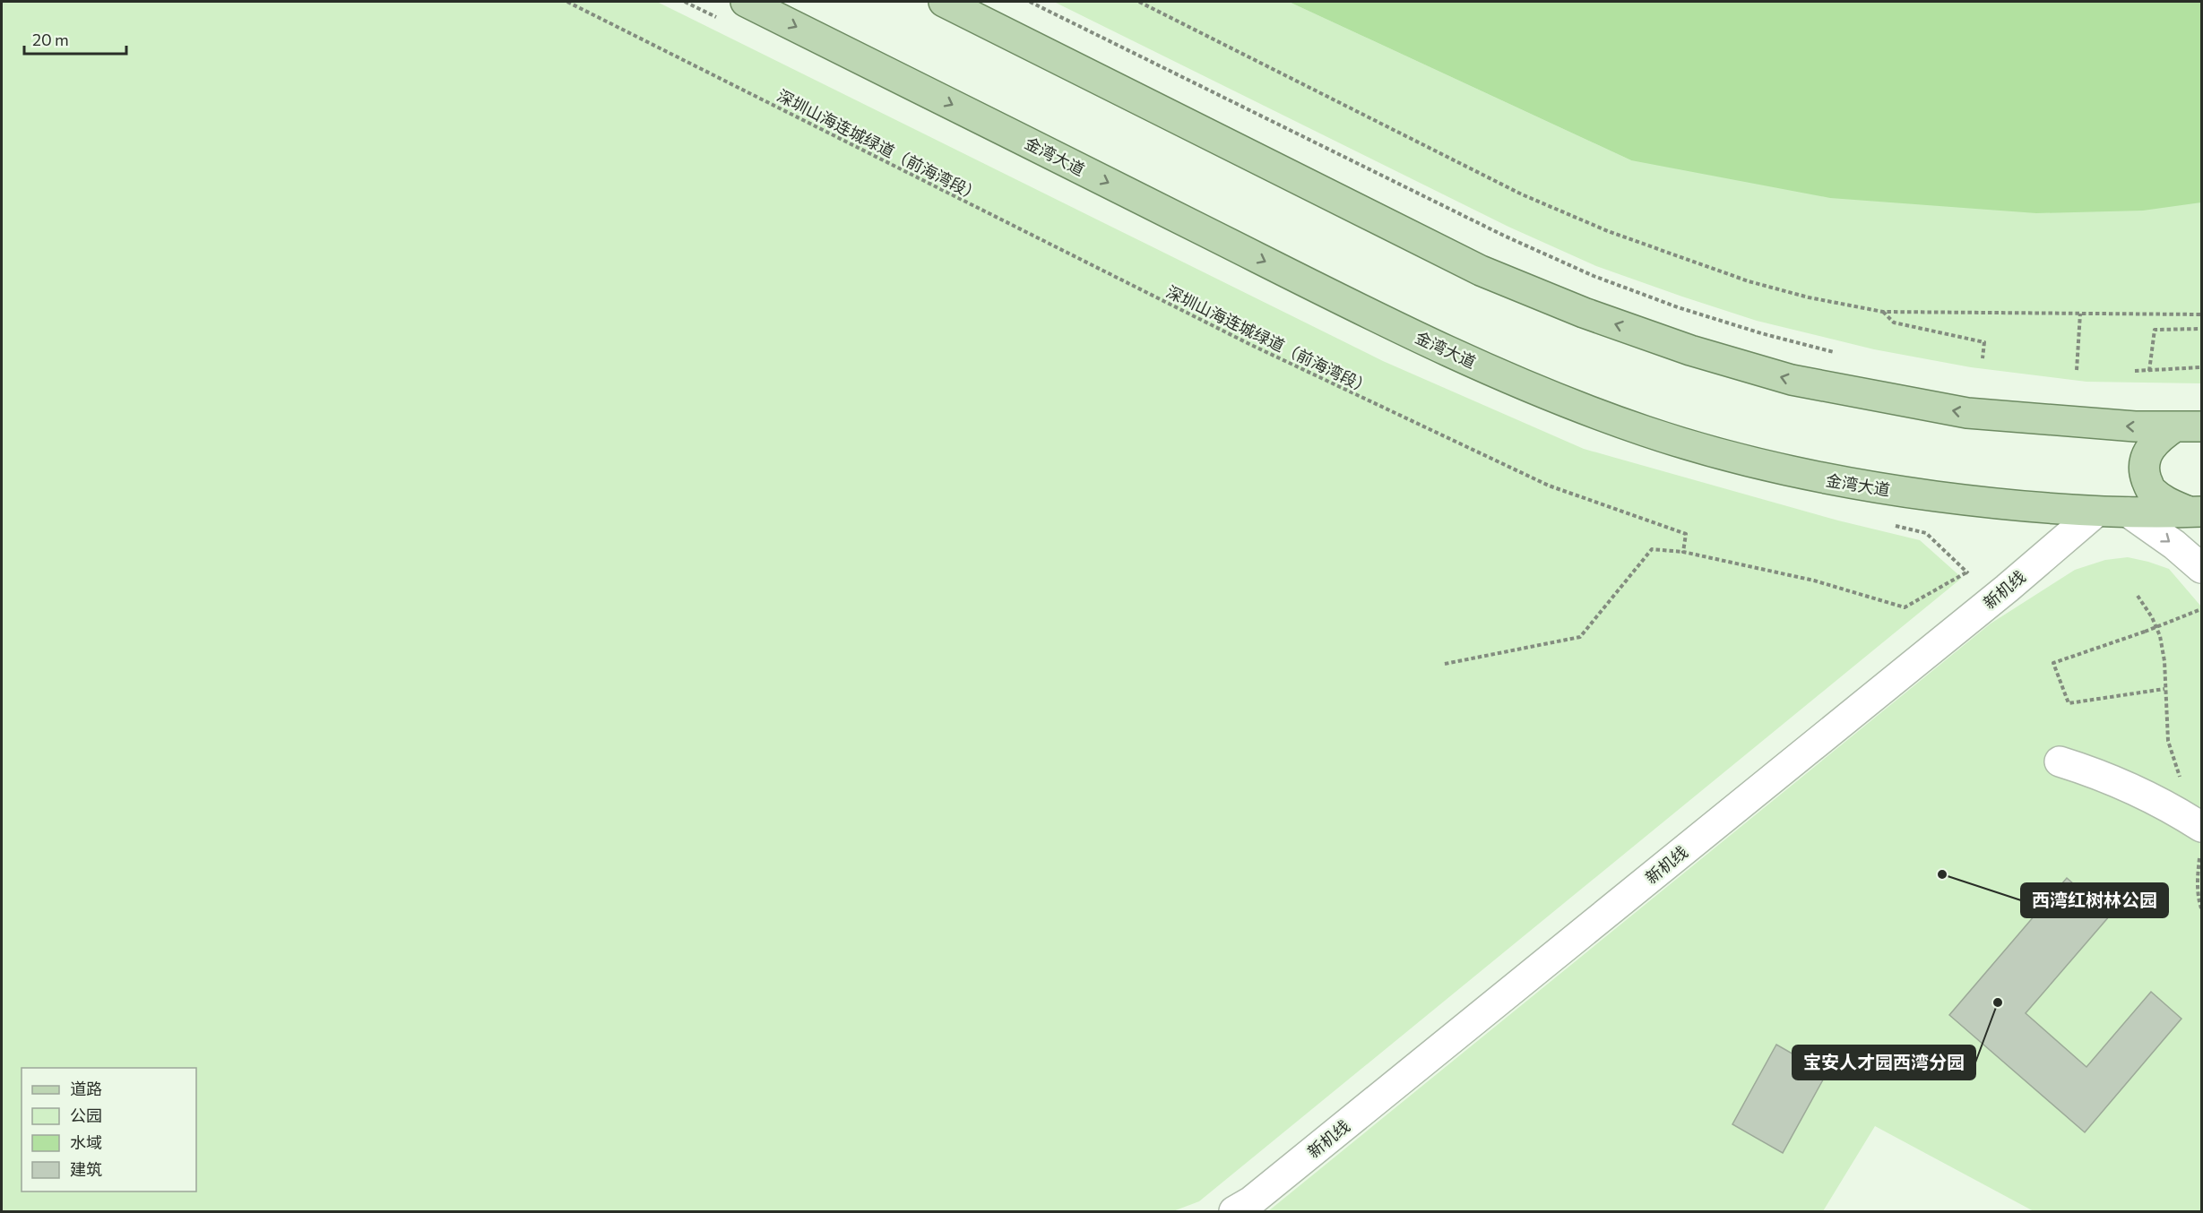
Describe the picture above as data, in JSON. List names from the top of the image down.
{
  "streets": {
    "main road": ["金湾大道"],
    "street": ["新机线"],
    "path": ["深圳山海连城绿道（前海湾段）"]
  },
  "crossings": [
    ["金湾大道", "新机线"]
  ],
  "places": ["西湾红树林公园", "宝安人才园西湾分园"],
  "legend": [
    "道路",
    "公园",
    "水域",
    "建筑"
  ],
  "scale_bar": "20 m"
}
